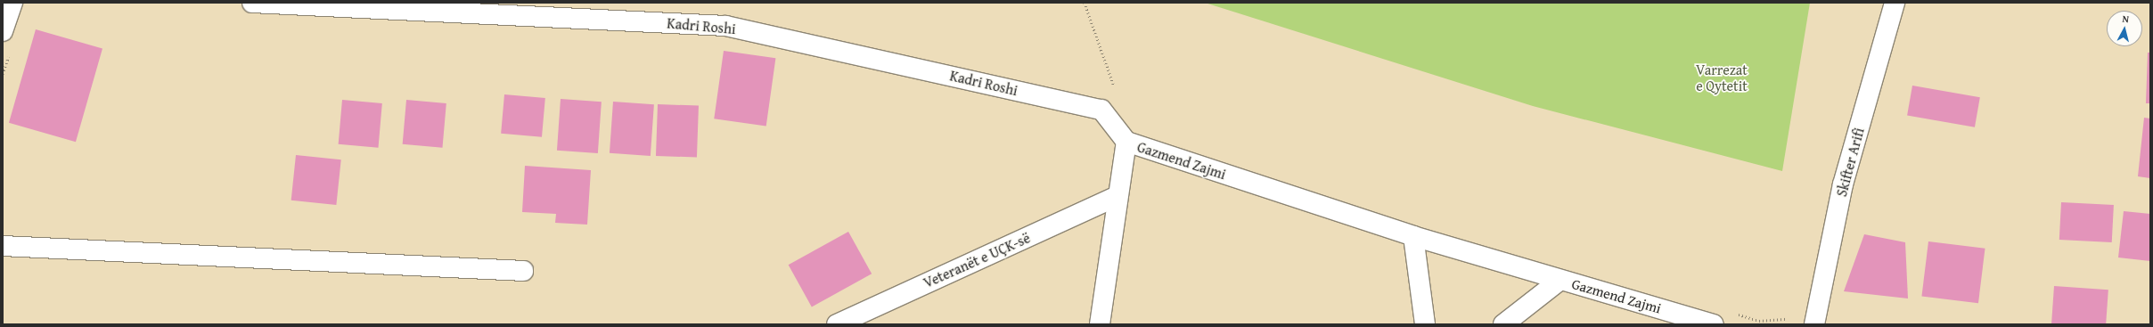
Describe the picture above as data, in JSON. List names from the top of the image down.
{
  "streets": {
    "street": [
      "Kadri Roshi",
      "Gazmend Zajmi",
      "Skifter Arifi",
      "Veteranët e UÇK-së"
    ]
  },
  "crossings": [
    ["Kadri Roshi", "Gazmend Zajmi"],
    ["Gazmend Zajmi", "Veteranët e UÇK-së"]
  ],
  "parks": ["Varrezat e Qytetit"],
  "north": "top"
}
